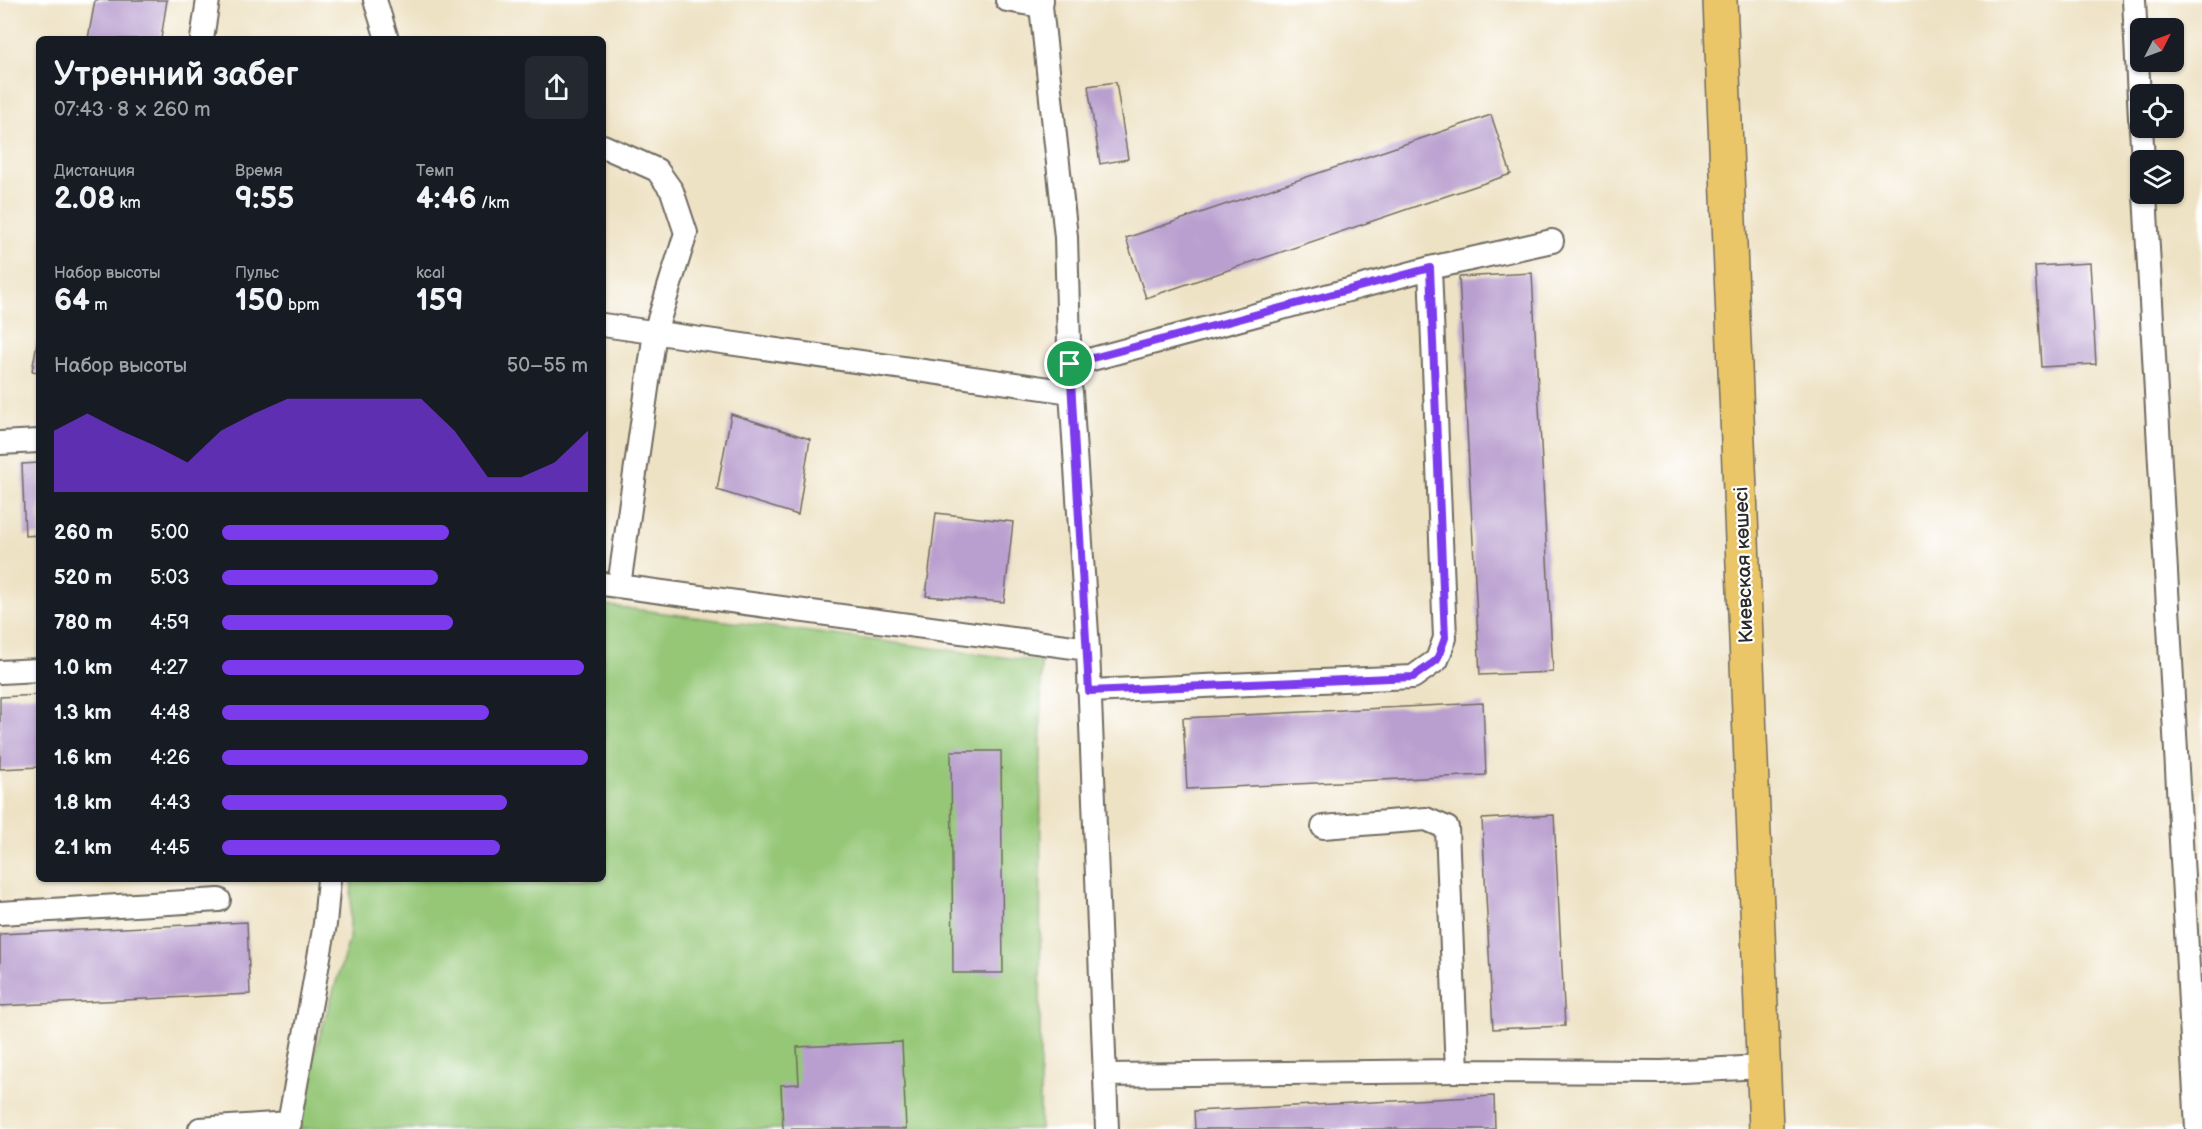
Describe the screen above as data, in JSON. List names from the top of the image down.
{
  "streets": {
    "highway": ["Киевская көшесі"]
  },
  "north": "top right",
  "page": {
    "heading": ["Утренний забег", "07:43 · 8 × 260 m"],
    "stats": [
      ["Дистанция", "2.08 km"],
      ["Время", "9:55"],
      ["Темп", "4:46 /km"],
      ["Набор высоты", "64 m"],
      ["Пульс", "150 bpm"],
      ["kcal", "159"]
    ],
    "chart": ["Набор высоты", "50–55 m"],
    "list": [
      {
        "name": "260 m",
        "note": "5:00"
      },
      {
        "name": "520 m",
        "note": "5:03"
      },
      {
        "name": "780 m",
        "note": "4:59"
      },
      {
        "name": "1.0 km",
        "note": "4:27"
      },
      {
        "name": "1.3 km",
        "note": "4:48"
      },
      {
        "name": "1.6 km",
        "note": "4:26"
      },
      {
        "name": "1.8 km",
        "note": "4:43"
      },
      {
        "name": "2.1 km",
        "note": "4:45"
      }
    ]
  }
}
